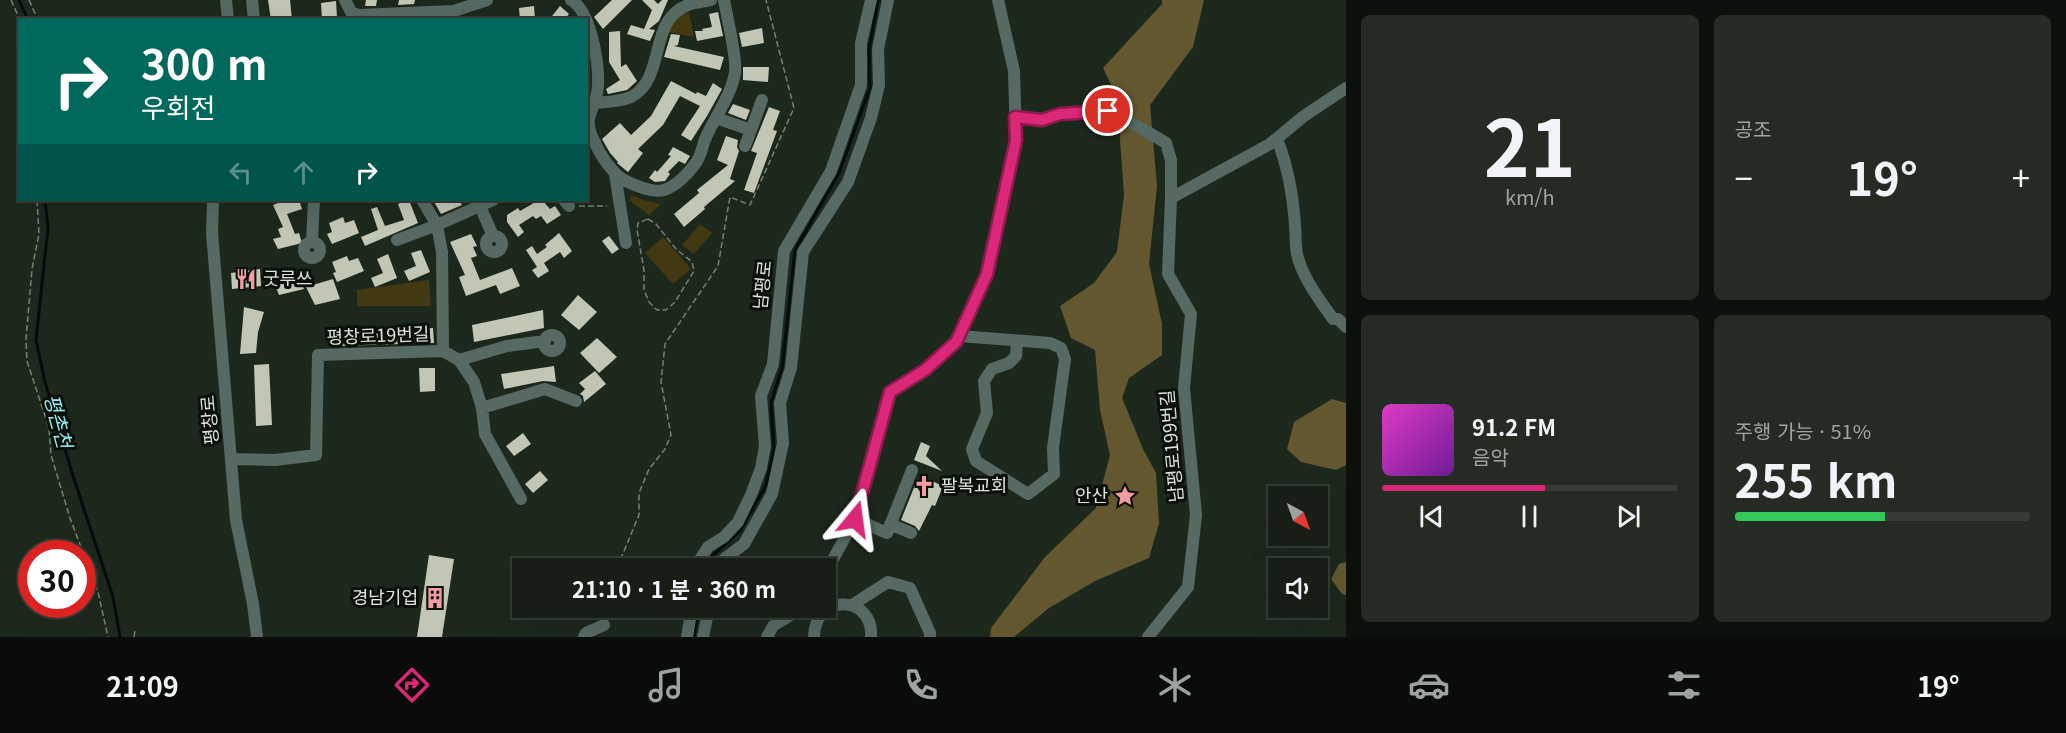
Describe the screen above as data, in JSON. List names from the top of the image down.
{
  "streets": {
    "street": [
      "남평로",
      "평창로19번길",
      "평창로",
      "남평로199번길"
    ]
  },
  "crossings": [
    ["평창로19번길", "평창로"]
  ],
  "water": ["평촌천"],
  "places": {
    "restaurant": ["굿루쓰"],
    "church": ["팔복교회"],
    "place": ["안산"],
    "building": ["경남기업"]
  },
  "north": "bottom right",
  "page": {
    "tile": [
      ["21", "km/h"],
      "공조",
      ["주행 가능 · 51%", "255 km"]
    ],
    "turn": ["300 m", "우회전"],
    "heat": ["−", "19°", "+"],
    "song": ["91.2 FM", "음악"],
    "limit": "30",
    "trip": "21:10 · 1 분 · 360 m",
    "tabs": ["21:09", "19°"]
  }
}
